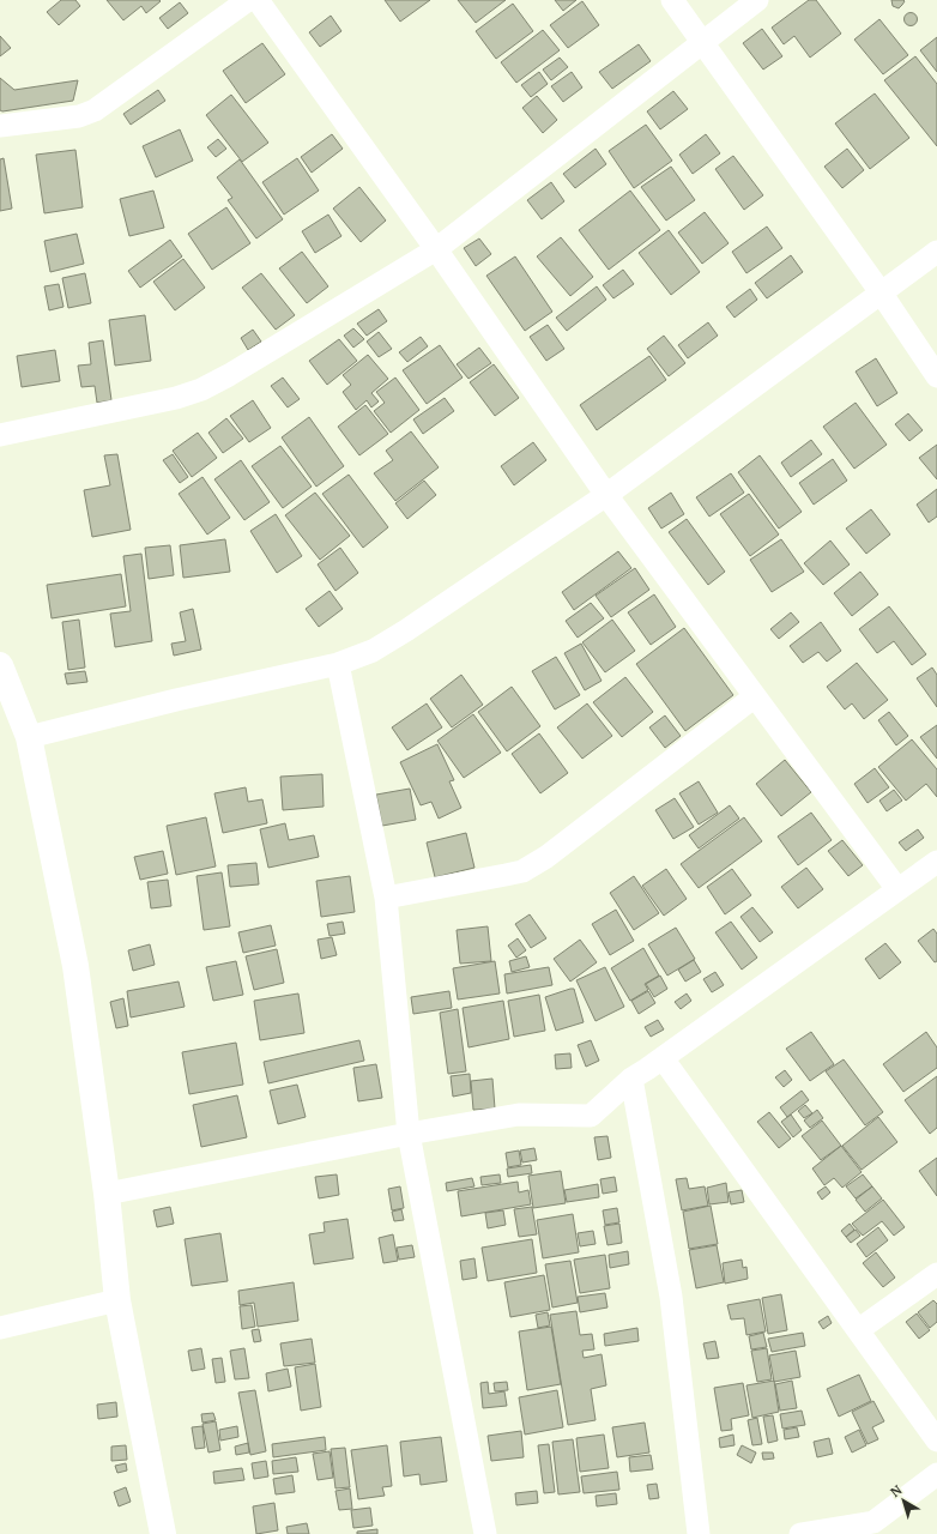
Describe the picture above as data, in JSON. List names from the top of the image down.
{
  "north": "top left"
}
